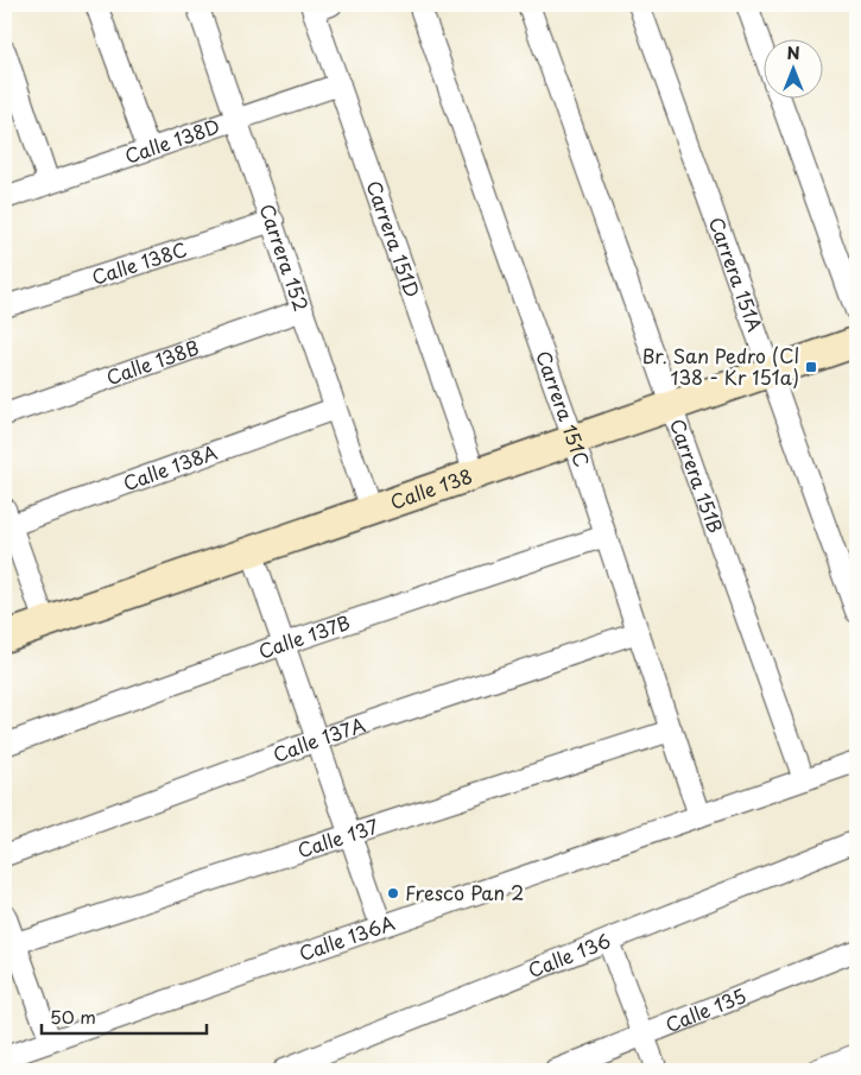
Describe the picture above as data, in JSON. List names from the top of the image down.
{
  "streets": {
    "main road": ["Calle 138"],
    "street": [
      "Calle 138D",
      "Carrera 151D",
      "Carrera 152",
      "Calle 138C",
      "Carrera 151A",
      "Calle 138B",
      "Carrera 151C",
      "Calle 138A",
      "Carrera 151B",
      "Calle 137B",
      "Calle 137A",
      "Calle 137",
      "Calle 136A",
      "Calle 136",
      "Calle 135"
    ]
  },
  "crossings": [
    ["Calle 138D", "Carrera 151D"],
    ["Calle 138D", "Carrera 152"],
    ["Carrera 151D", "Calle 138"],
    ["Carrera 152", "Calle 138C"],
    ["Carrera 152", "Calle 138B"],
    ["Carrera 152", "Calle 138A"],
    ["Carrera 152", "Calle 138"],
    ["Carrera 151A", "Calle 138"],
    ["Carrera 151C", "Calle 138"],
    ["Carrera 151C", "Calle 137B"],
    ["Carrera 151C", "Calle 137A"],
    ["Carrera 151C", "Calle 137"],
    ["Carrera 151C", "Calle 136A"],
    ["Carrera 151B", "Calle 138"],
    ["Carrera 151B", "Calle 136A"]
  ],
  "places": {
    "transit": ["Br. San Pedro (Cl 138 - Kr 151a)"],
    "other": ["Fresco Pan 2"]
  },
  "scale_bar": "50 m",
  "north": "top"
}
